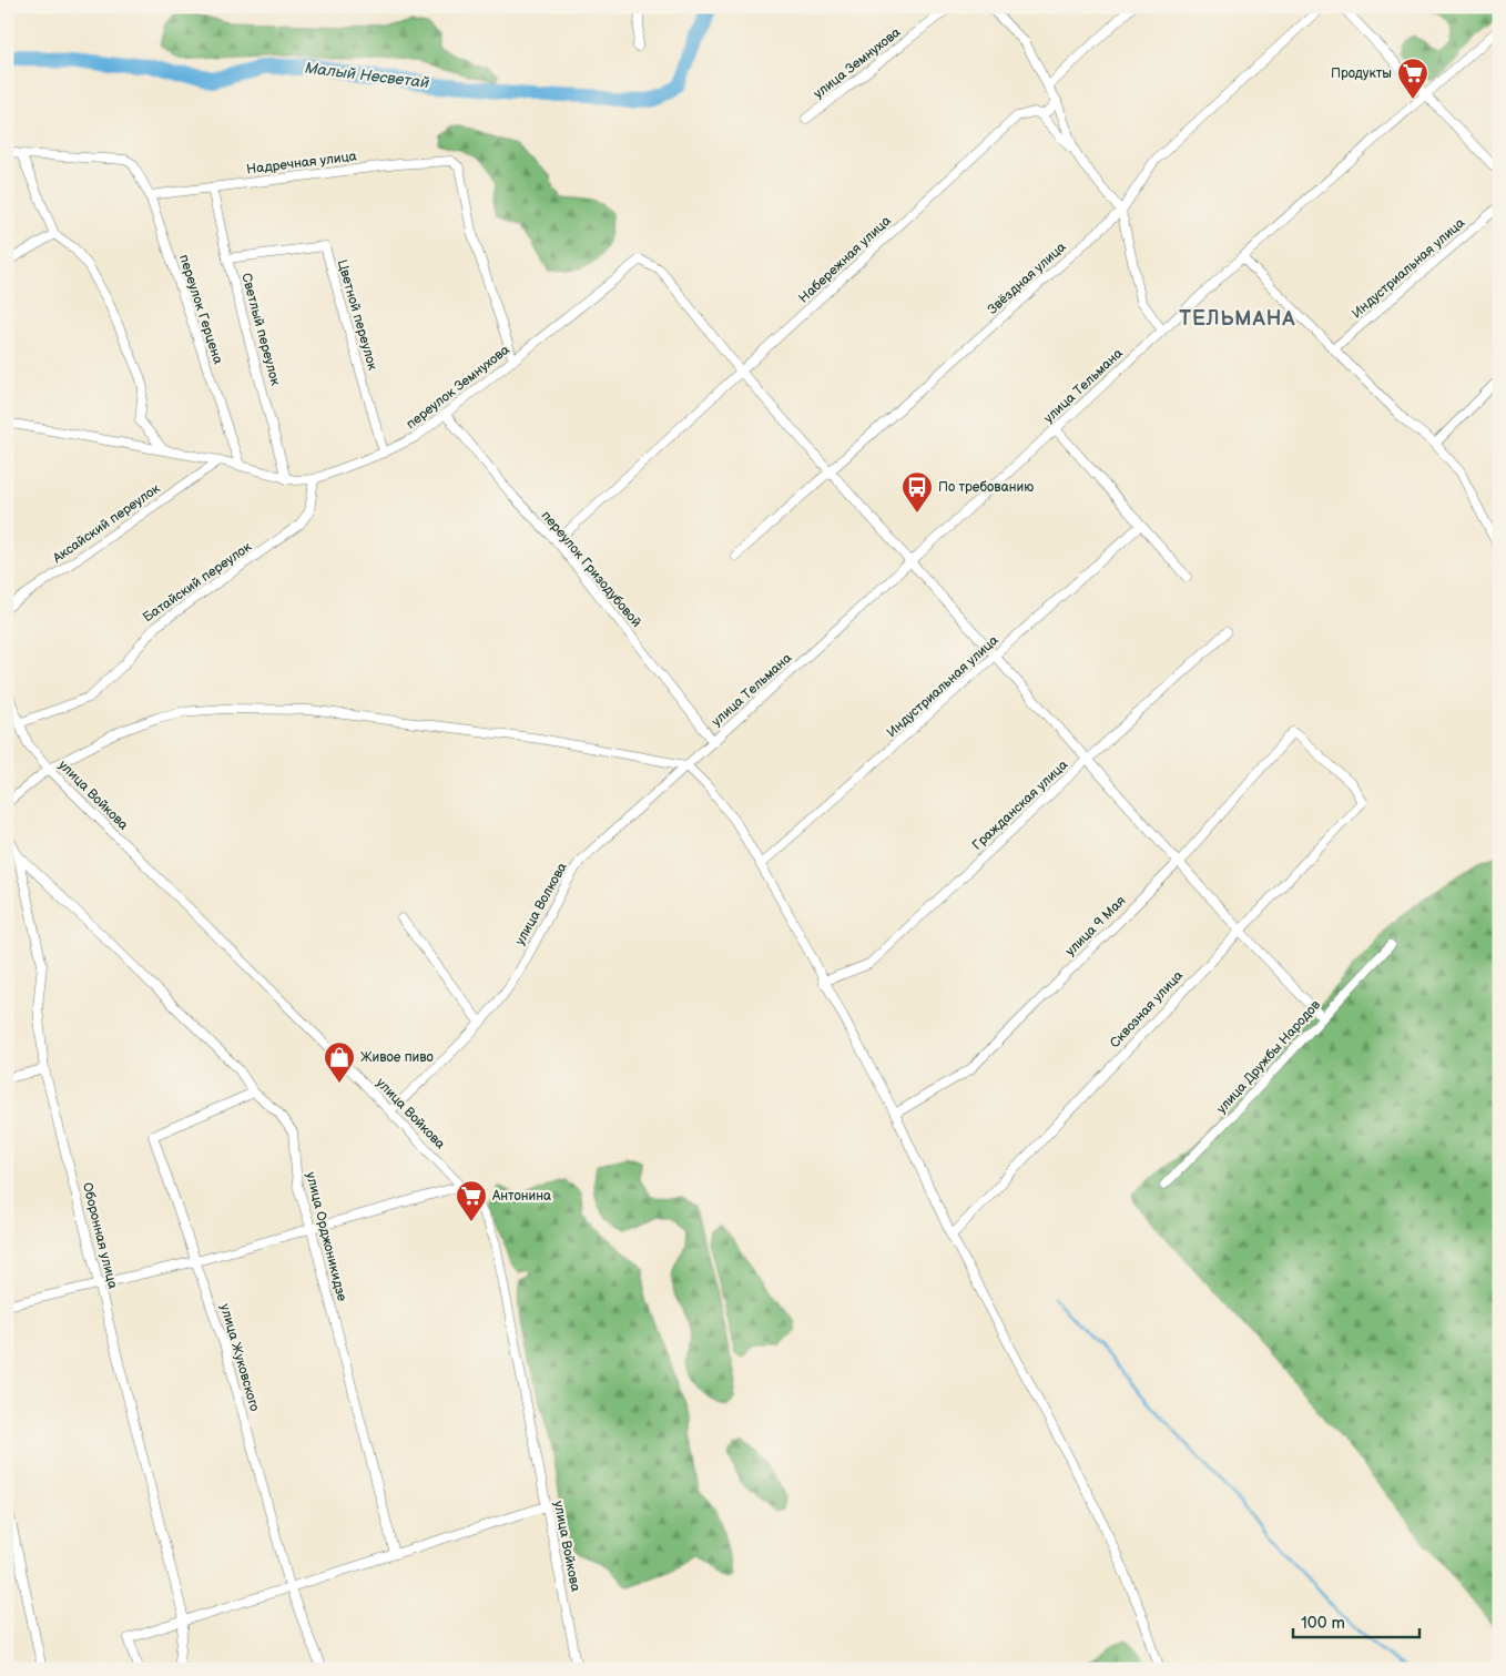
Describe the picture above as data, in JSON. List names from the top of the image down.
{
  "streets": {
    "street": [
      "улица Земнухова",
      "Надречная улица",
      "Набережная улица",
      "Индустриальная улица",
      "Звёздная улица",
      "переулок Герцена",
      "Цветной переулок",
      "Светлый переулок",
      "улица Тельмана",
      "переулок Земнухова",
      "Аксайский переулок",
      "переулок Гризодубовой",
      "Батайский переулок",
      "улица Войкова",
      "Гражданская улица",
      "улица Волкова",
      "улица 9 Мая",
      "Сквозная улица",
      "улица Дружбы Народов",
      "Оборонная улица",
      "улица Орджоникидзе",
      "улица Жуковского"
    ]
  },
  "crossings": [
    ["Надречная улица", "переулок Герцена"],
    ["Надречная улица", "Светлый переулок"],
    ["Надречная улица", "переулок Земнухова"],
    ["Набережная улица", "переулок Земнухова"],
    ["Набережная улица", "переулок Гризодубовой"],
    ["переулок Герцена", "переулок Земнухова"],
    ["Цветной переулок", "Светлый переулок"],
    ["Цветной переулок", "переулок Земнухова"],
    ["Светлый переулок", "переулок Земнухова"],
    ["улица Тельмана", "переулок Гризодубовой"],
    ["улица Тельмана", "улица Волкова"],
    ["переулок Земнухова", "Аксайский переулок"],
    ["переулок Земнухова", "переулок Гризодубовой"],
    ["переулок Земнухова", "Батайский переулок"],
    ["Батайский переулок", "улица Войкова"],
    ["улица Войкова", "улица Волкова"],
    ["улица 9 Мая", "Сквозная улица"],
    ["Оборонная улица", "улица Орджоникидзе"],
    ["улица Орджоникидзе", "улица Жуковского"]
  ],
  "districts": ["ТЕЛЬМАНА"],
  "water": ["Малый Несветай"],
  "places": {
    "supermarket": ["Продукты", "Антонина"],
    "bus stop": ["По требованию"],
    "shop": ["Живое пиво"]
  },
  "scale_bar": "100 m"
}
